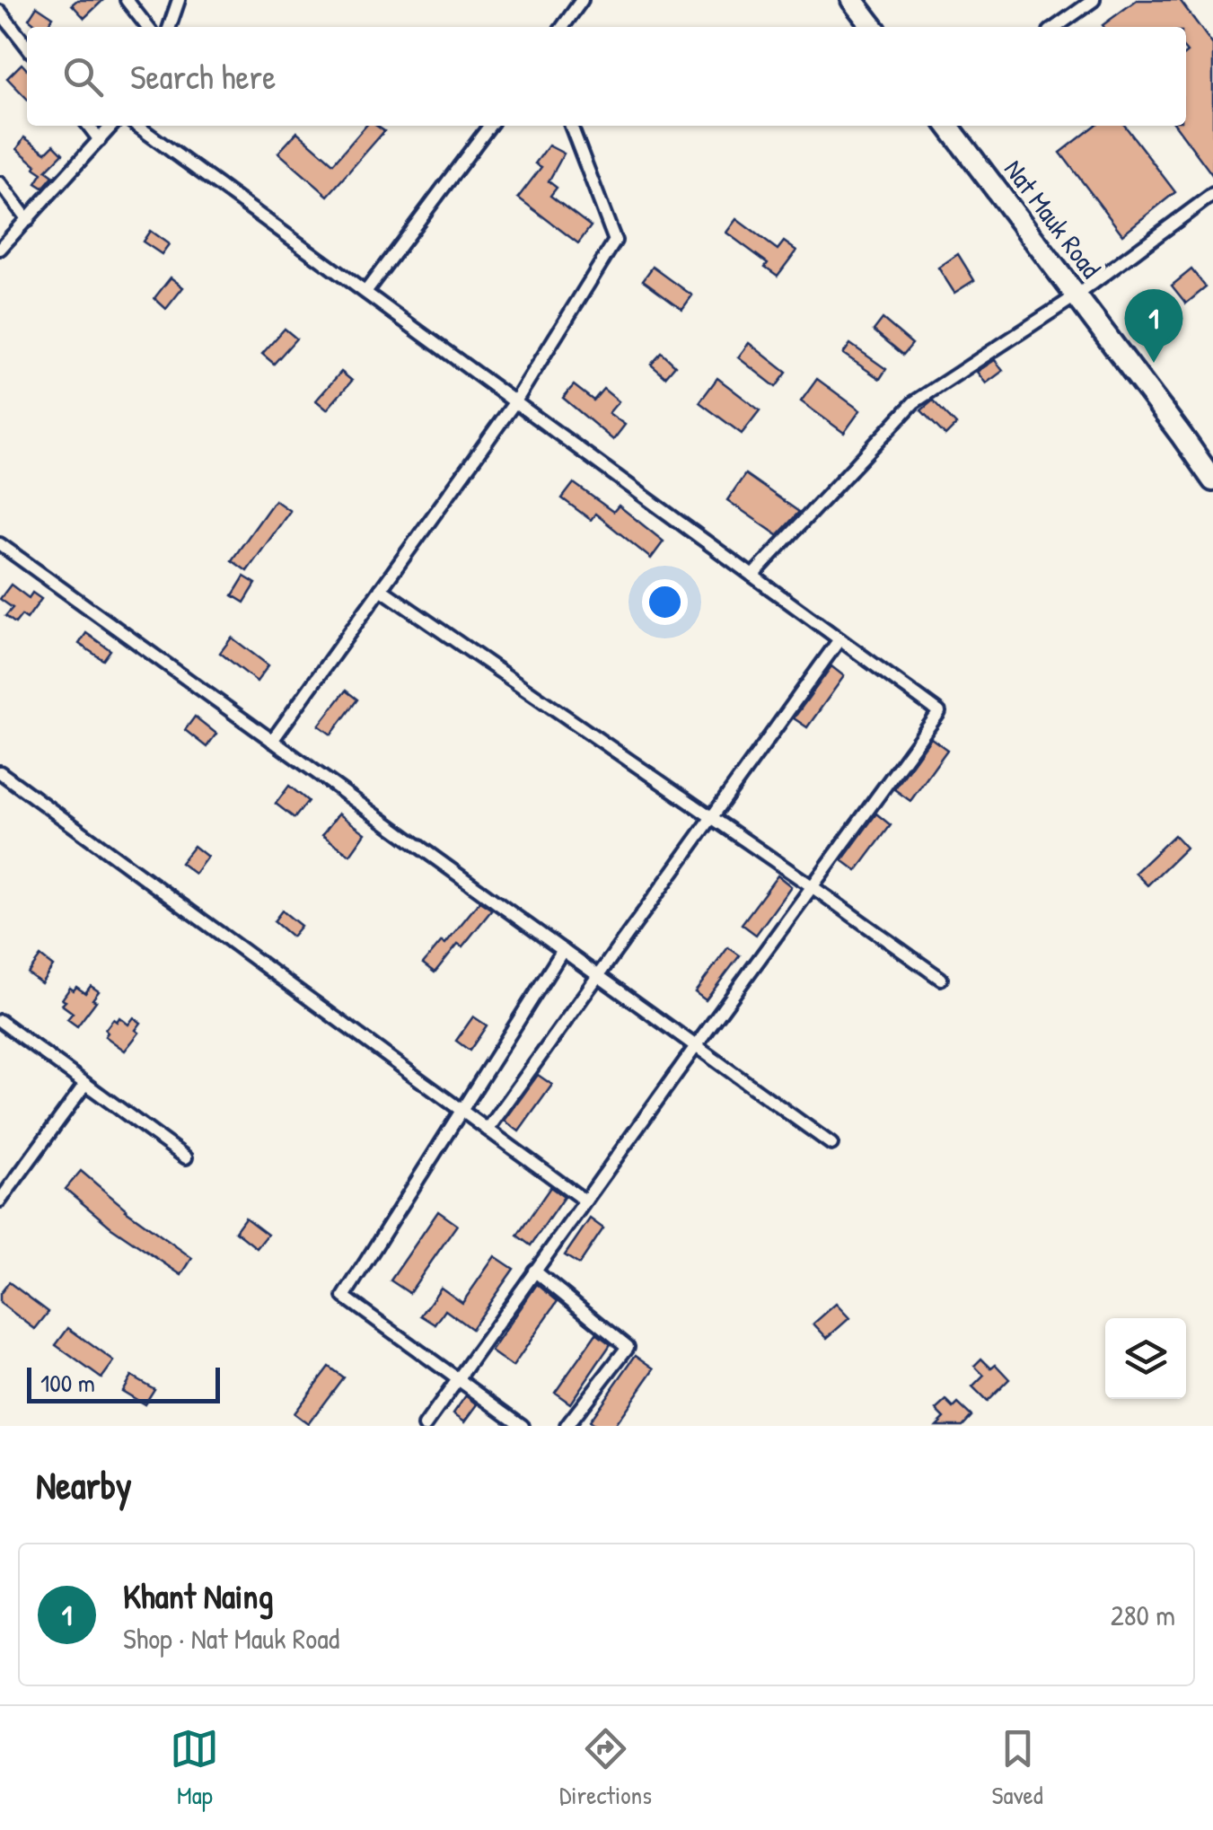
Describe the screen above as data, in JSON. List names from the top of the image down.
{
  "streets": {
    "highway": ["Nat Mauk Road"]
  },
  "scale_bar": "100 m",
  "page": {
    "search": "Search here",
    "pins": "1",
    "scale": "100 m",
    "heading": "Nearby",
    "list": [
      {
        "mark": "1",
        "name": "Khant Naing",
        "note": "Shop · Nat Mauk Road",
        "value": "280 m"
      }
    ],
    "nav": ["Map", "Directions", "Saved"]
  }
}
